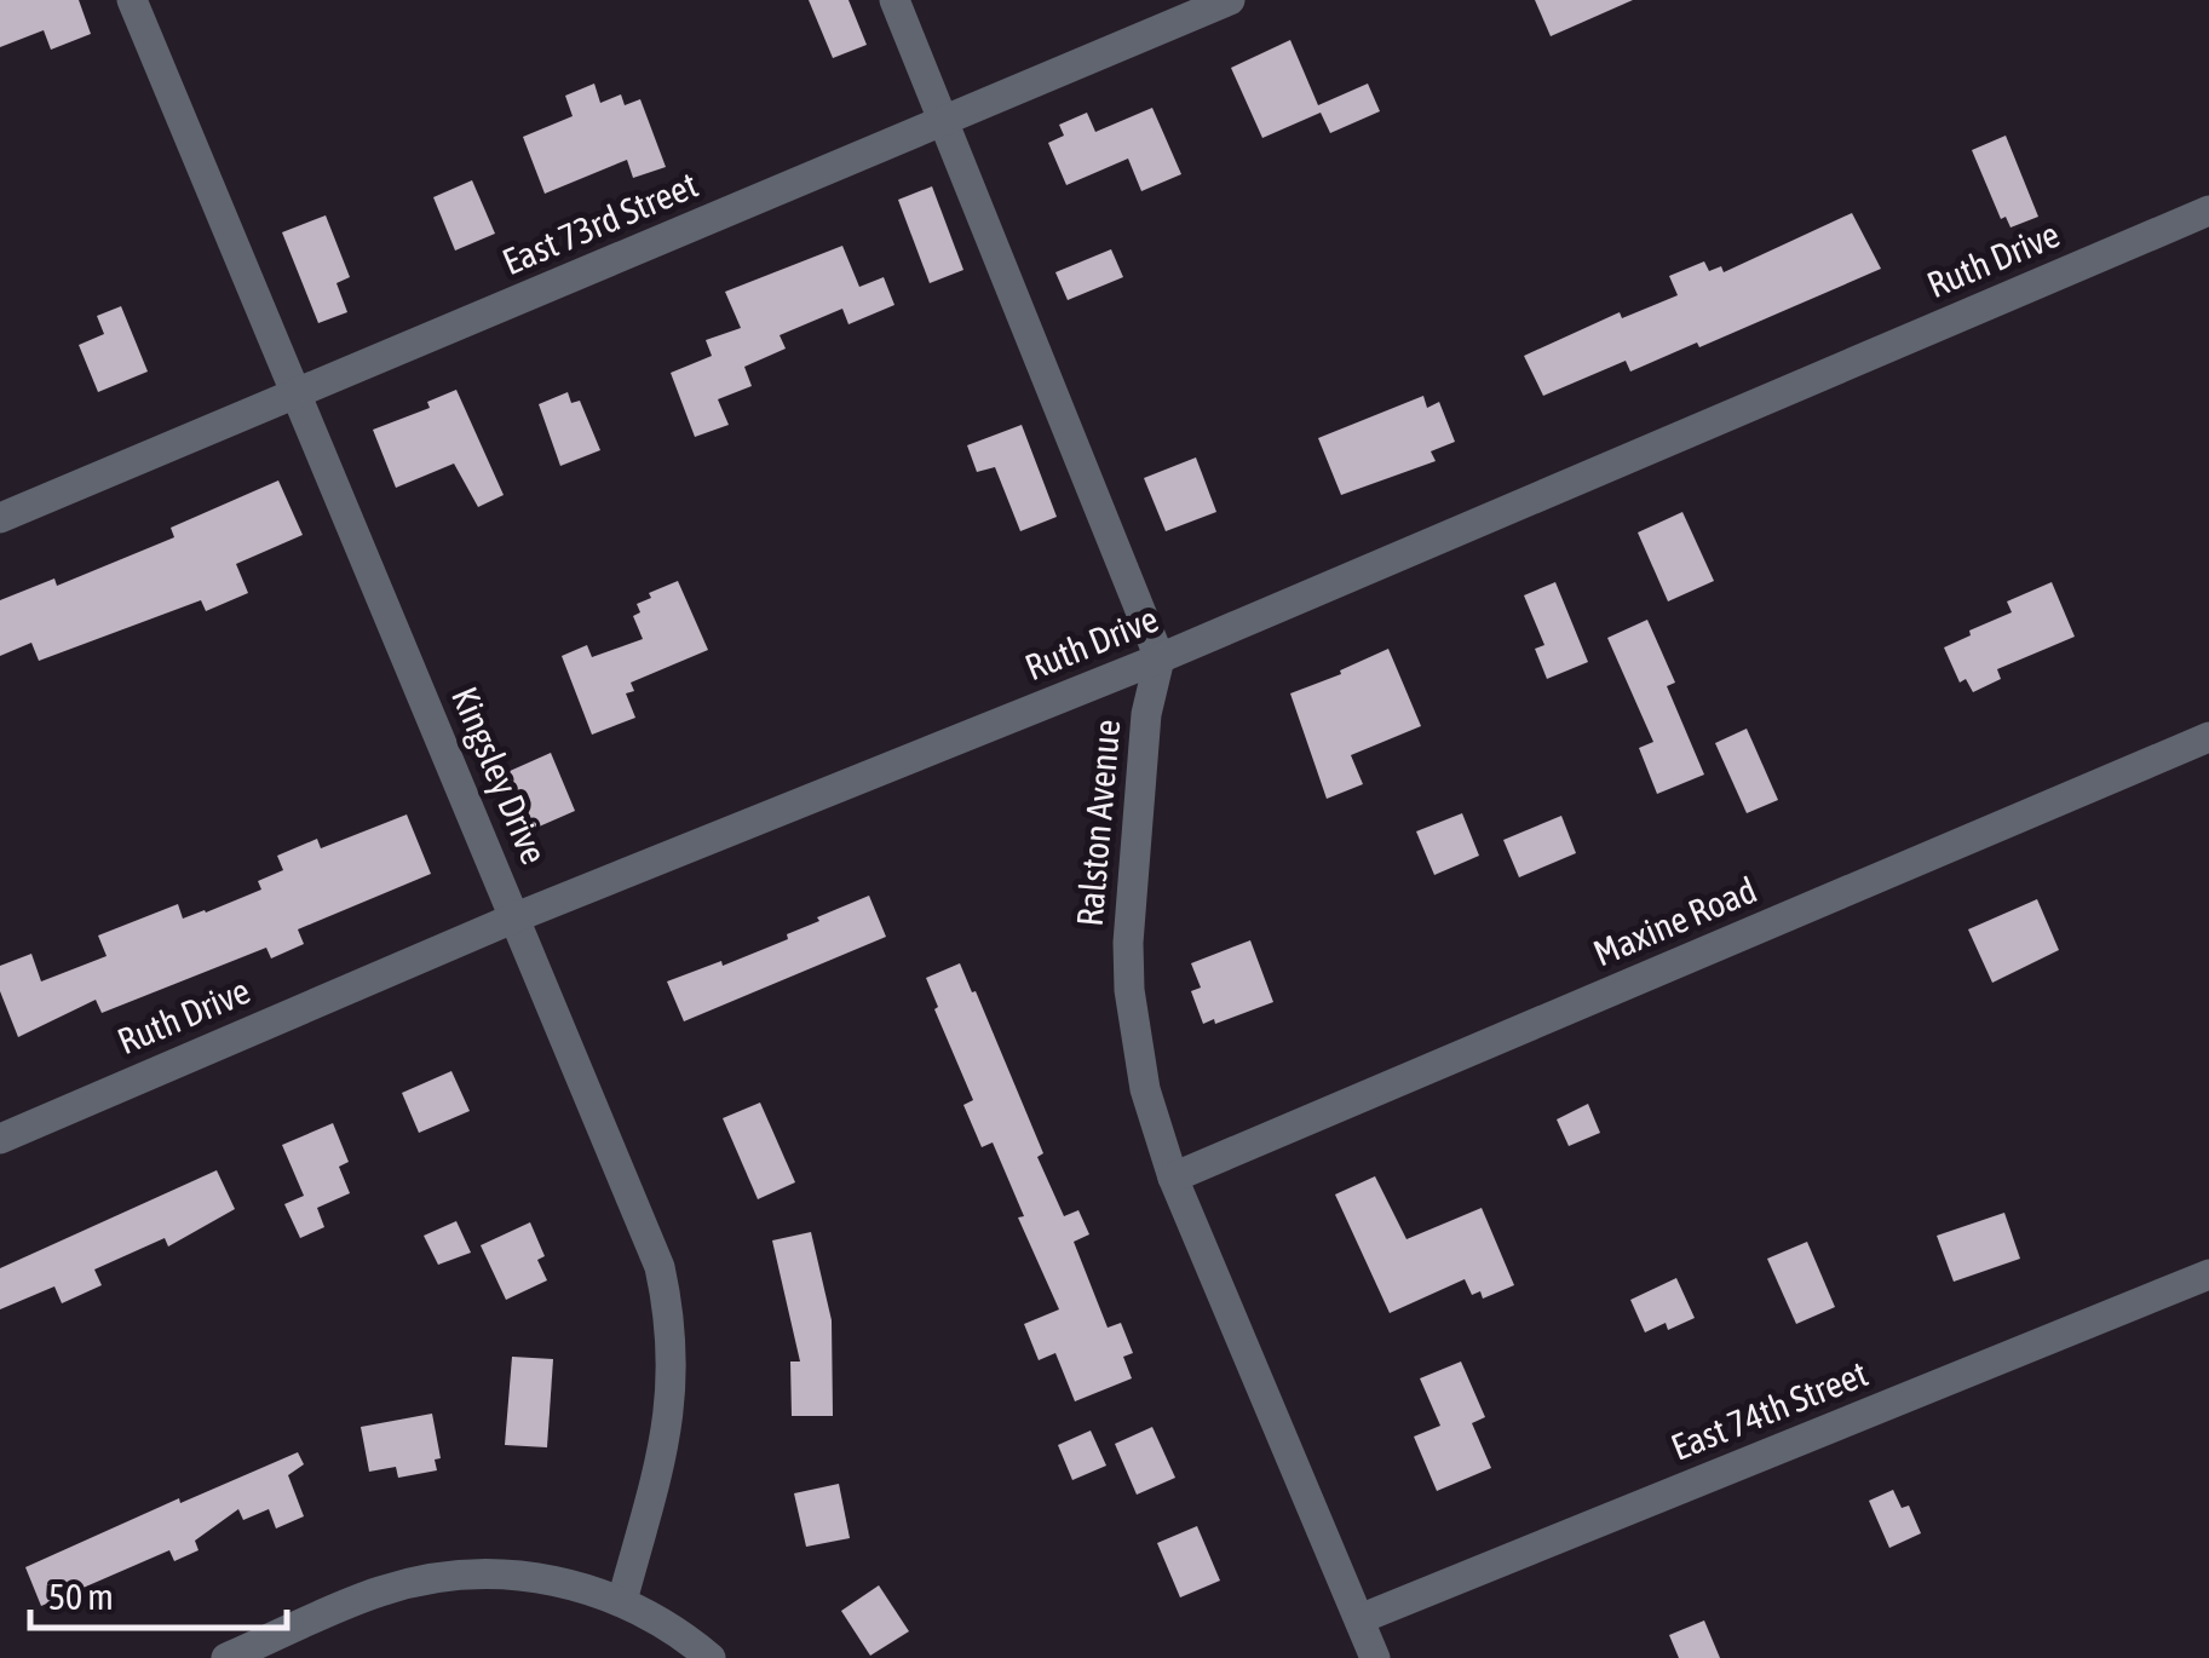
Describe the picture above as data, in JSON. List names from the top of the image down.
{
  "streets": {
    "street": [
      "East 73rd Street",
      "Ruth Drive",
      "Kingsley Drive",
      "Ralston Avenue",
      "Maxine Road",
      "East 74th Street"
    ]
  },
  "crossings": [
    ["East 73rd Street", "Kingsley Drive"],
    ["Ruth Drive", "Kingsley Drive"],
    ["Ruth Drive", "Ralston Avenue"],
    ["Ralston Avenue", "Maxine Road"],
    ["Ralston Avenue", "East 74th Street"]
  ],
  "scale_bar": "50 m"
}
